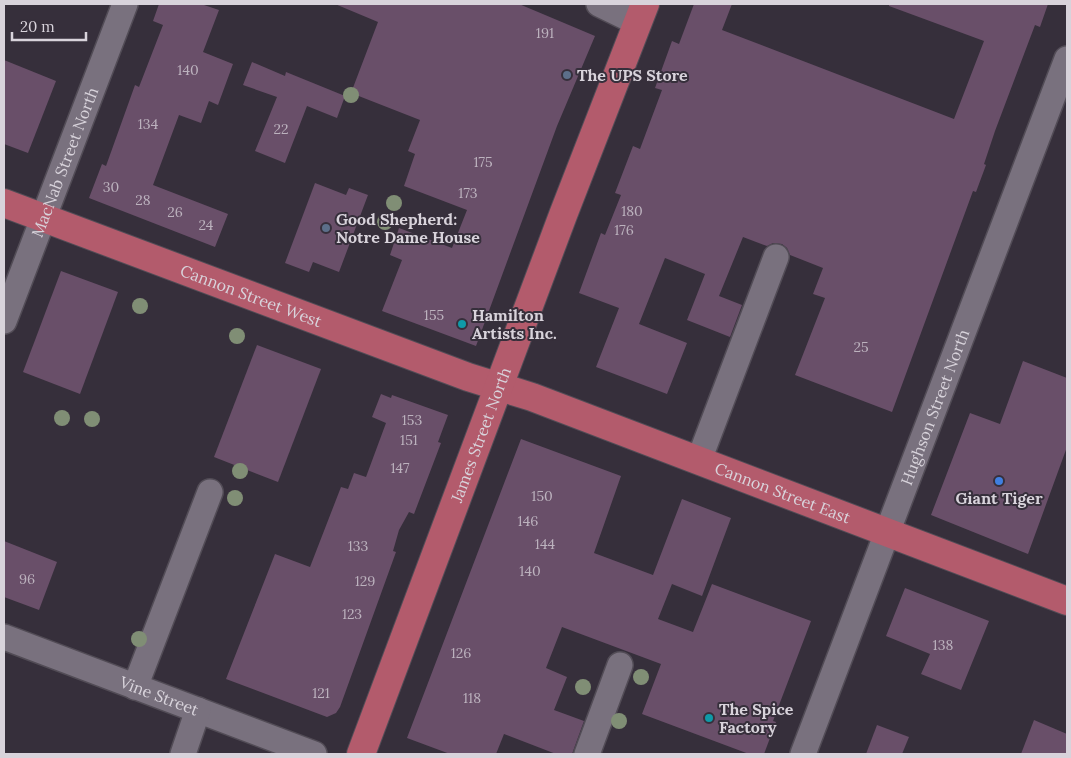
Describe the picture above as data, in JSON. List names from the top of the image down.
{
  "streets": {
    "main road": ["Cannon Street West", "James Street North", "Cannon Street East"],
    "street": ["MacNab Street North", "Hughson Street North", "Vine Street"]
  },
  "crossings": [
    ["MacNab Street North", "Cannon Street West"],
    ["Cannon Street West", "James Street North"],
    ["Cannon Street West", "Cannon Street East"],
    ["Hughson Street North", "Cannon Street East"],
    ["James Street North", "Cannon Street East"]
  ],
  "places": [
    "The UPS Store",
    "Good Shepherd: Notre Dame House",
    "Hamilton Artists Inc.",
    "Giant Tiger",
    "The Spice Factory"
  ],
  "house_numbers": [
    "191",
    "140",
    "134",
    "22",
    "175",
    "30",
    "173",
    "28",
    "180",
    "26",
    "24",
    "176",
    "155",
    "25",
    "153",
    "151",
    "147",
    "150",
    "146",
    "144",
    "133",
    "140",
    "96",
    "129",
    "123",
    "138",
    "126",
    "121",
    "118"
  ],
  "scale_bar": "20 m"
}
